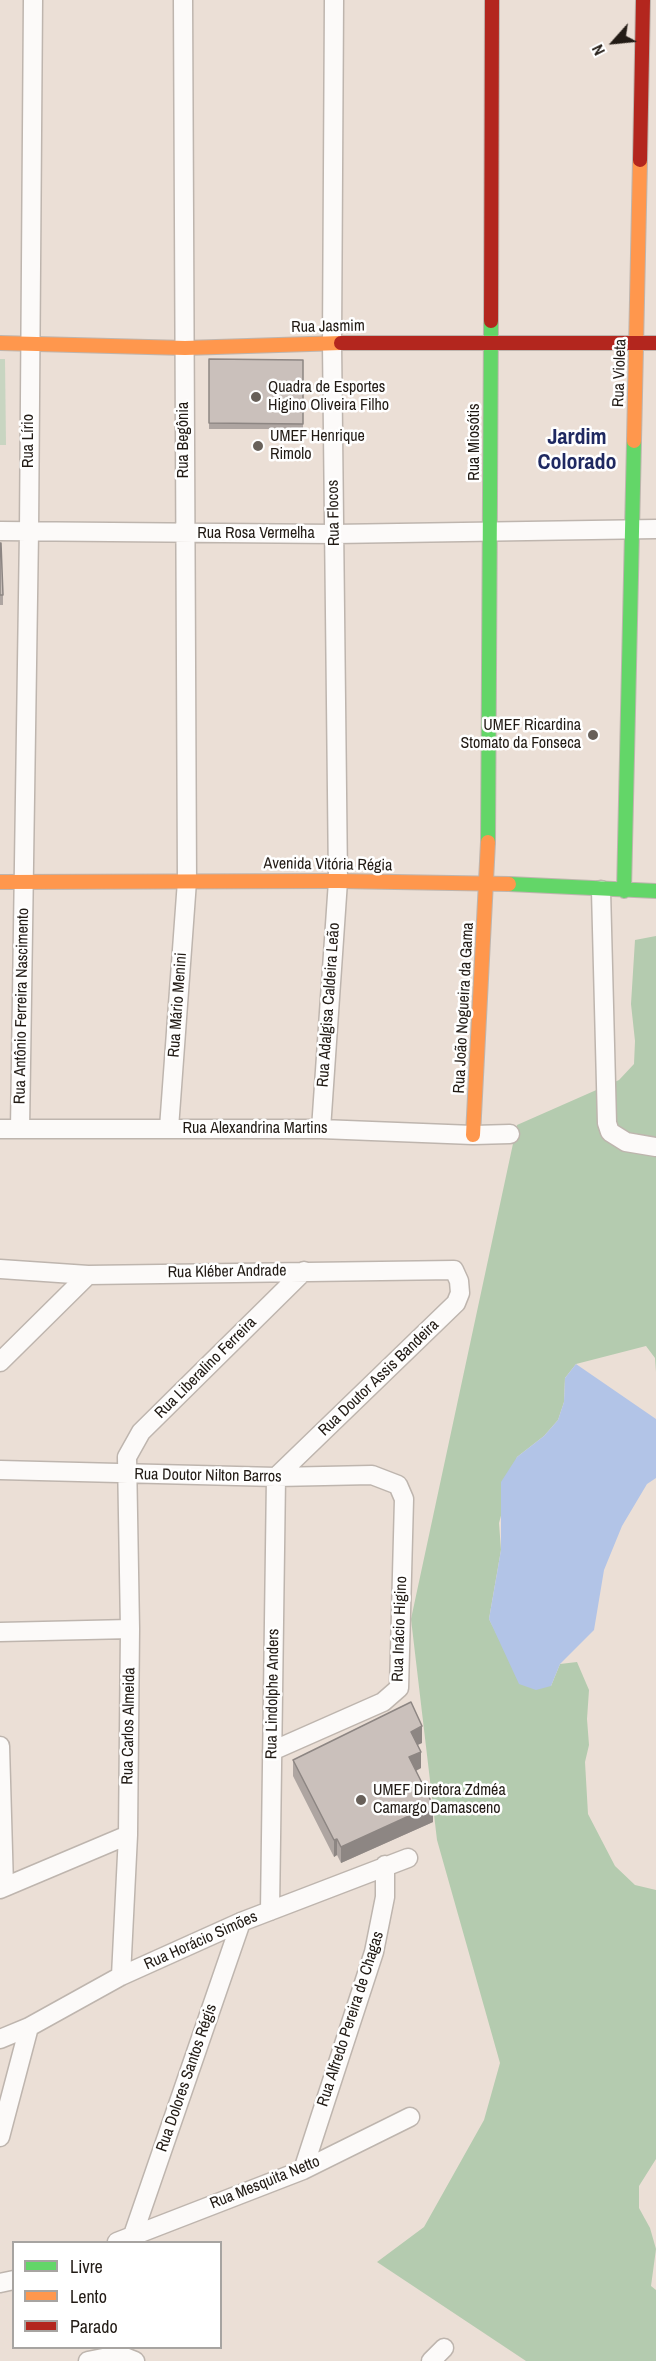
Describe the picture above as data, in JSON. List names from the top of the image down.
{
  "streets": {
    "street": [
      "Rua Jasmim",
      "Rua Violeta",
      "Rua Begônia",
      "Rua Lírio",
      "Rua Miosótis",
      "Rua Flocos",
      "Rua Rosa Vermelha",
      "Avenida Vitória Régia",
      "Rua Mário Menini",
      "Rua Adalgisa Caldeira Leão",
      "Rua Antônio Ferreira Nascimento",
      "Rua João Nogueira da Gama",
      "Rua Alexandrina Martins",
      "Rua Kléber Andrade",
      "Rua Liberalino Ferreira",
      "Rua Doutor Assis Bandeira",
      "Rua Doutor Nilton Barros",
      "Rua Inácio Higino",
      "Rua Lindolphe Anders",
      "Rua Carlos Almeida",
      "Rua Horácio Simões",
      "Rua Alfredo Pereira de Chagas",
      "Rua Dolores Santos Régis",
      "Rua Mesquita Netto"
    ]
  },
  "crossings": [
    ["Rua Jasmim", "Rua Violeta"],
    ["Rua Jasmim", "Rua Begônia"],
    ["Rua Jasmim", "Rua Lírio"],
    ["Rua Jasmim", "Rua Miosótis"],
    ["Rua Jasmim", "Rua Flocos"],
    ["Rua Violeta", "Rua Rosa Vermelha"],
    ["Rua Violeta", "Avenida Vitória Régia"],
    ["Rua Begônia", "Rua Rosa Vermelha"],
    ["Rua Begônia", "Avenida Vitória Régia"],
    ["Rua Begônia", "Rua Mário Menini"],
    ["Rua Lírio", "Rua Rosa Vermelha"],
    ["Rua Lírio", "Avenida Vitória Régia"],
    ["Rua Lírio", "Rua Antônio Ferreira Nascimento"],
    ["Rua Miosótis", "Rua Rosa Vermelha"],
    ["Rua Miosótis", "Avenida Vitória Régia"],
    ["Rua Miosótis", "Rua João Nogueira da Gama"],
    ["Rua Flocos", "Rua Rosa Vermelha"],
    ["Rua Flocos", "Avenida Vitória Régia"],
    ["Rua Flocos", "Rua Adalgisa Caldeira Leão"],
    ["Avenida Vitória Régia", "Rua Mário Menini"],
    ["Avenida Vitória Régia", "Rua Adalgisa Caldeira Leão"],
    ["Avenida Vitória Régia", "Rua Antônio Ferreira Nascimento"],
    ["Avenida Vitória Régia", "Rua João Nogueira da Gama"],
    ["Rua Mário Menini", "Rua Alexandrina Martins"],
    ["Rua Adalgisa Caldeira Leão", "Rua Alexandrina Martins"],
    ["Rua Antônio Ferreira Nascimento", "Rua Alexandrina Martins"],
    ["Rua João Nogueira da Gama", "Rua Alexandrina Martins"],
    ["Rua Kléber Andrade", "Rua Liberalino Ferreira"],
    ["Rua Kléber Andrade", "Rua Doutor Assis Bandeira"],
    ["Rua Liberalino Ferreira", "Rua Doutor Nilton Barros"],
    ["Rua Liberalino Ferreira", "Rua Carlos Almeida"],
    ["Rua Doutor Assis Bandeira", "Rua Doutor Nilton Barros"],
    ["Rua Doutor Assis Bandeira", "Rua Lindolphe Anders"],
    ["Rua Doutor Nilton Barros", "Rua Inácio Higino"],
    ["Rua Doutor Nilton Barros", "Rua Lindolphe Anders"],
    ["Rua Doutor Nilton Barros", "Rua Carlos Almeida"],
    ["Rua Inácio Higino", "Rua Lindolphe Anders"],
    ["Rua Lindolphe Anders", "Rua Horácio Simões"],
    ["Rua Carlos Almeida", "Rua Horácio Simões"],
    ["Rua Horácio Simões", "Rua Alfredo Pereira de Chagas"],
    ["Rua Horácio Simões", "Rua Dolores Santos Régis"],
    ["Rua Alfredo Pereira de Chagas", "Rua Mesquita Netto"],
    ["Rua Dolores Santos Régis", "Rua Mesquita Netto"]
  ],
  "districts": ["Jardim Colorado"],
  "places": [
    "Quadra de Esportes Higino Oliveira Filho",
    "UMEF Henrique Rimolo",
    "UMEF Ricardina Stomato da Fonseca",
    "UMEF Diretora Zdméa Camargo Damasceno"
  ],
  "legend": ["Livre", "Lento", "Parado"],
  "north": "bottom left"
}
